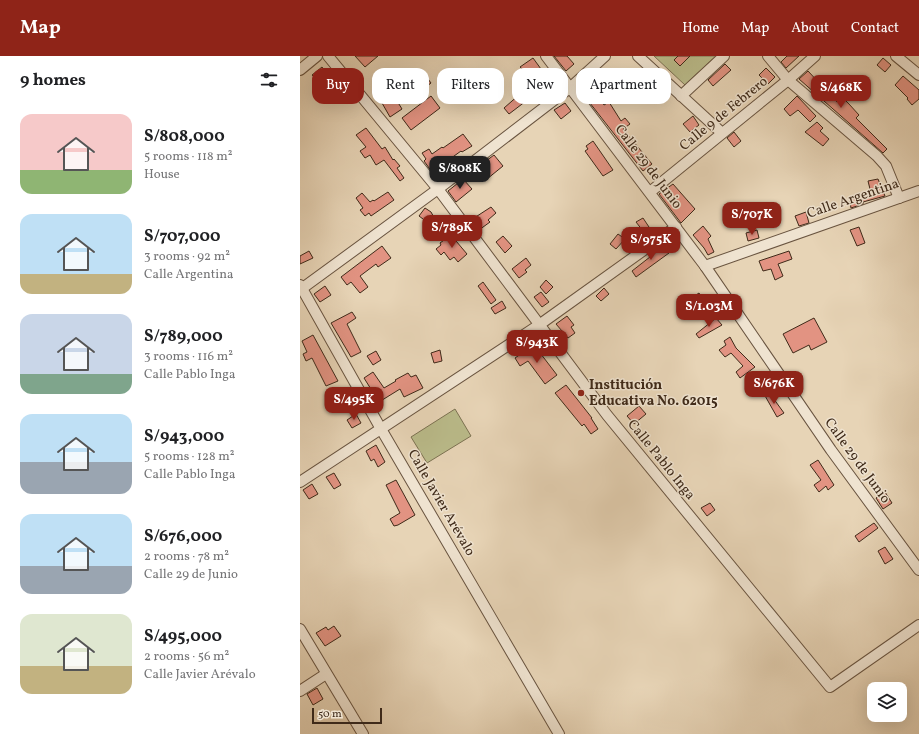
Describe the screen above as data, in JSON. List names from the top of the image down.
{
  "streets": {
    "street": [
      "Calle 9 de Febrero",
      "Calle 29 de Junio",
      "Calle Argentina",
      "Calle Pablo Inga",
      "Calle Javier Arévalo"
    ]
  },
  "crossings": [
    ["Calle 9 de Febrero", "Calle 29 de Junio"],
    ["Calle 29 de Junio", "Calle Argentina"]
  ],
  "places": ["Institución Educativa No. 62015"],
  "scale_bar": "50 m",
  "page": {
    "header": "Map",
    "nav": [
      "Home",
      "Map",
      "About",
      "Contact"
    ],
    "heading": "9 homes",
    "chip": [
      "Buy",
      "Rent",
      "Filters",
      "New",
      "Apartment"
    ],
    "price": [
      "S/468K",
      "S/808K",
      "S/707K",
      "S/789K",
      "S/975K",
      "S/1.03M",
      "S/943K",
      "S/676K",
      "S/495K"
    ],
    "list": [
      {
        "name": "S/808,000",
        "note": "5 rooms · 118 m² · House"
      },
      {
        "name": "S/707,000",
        "note": "3 rooms · 92 m² · Calle Argentina"
      },
      {
        "name": "S/789,000",
        "note": "3 rooms · 116 m² · Calle Pablo Inga"
      },
      {
        "name": "S/943,000",
        "note": "5 rooms · 128 m² · Calle Pablo Inga"
      },
      {
        "name": "S/676,000",
        "note": "2 rooms · 78 m² · Calle 29 de Junio"
      },
      {
        "name": "S/495,000",
        "note": "2 rooms · 56 m² · Calle Javier Arévalo"
      }
    ],
    "scale": "50 m"
  }
}
